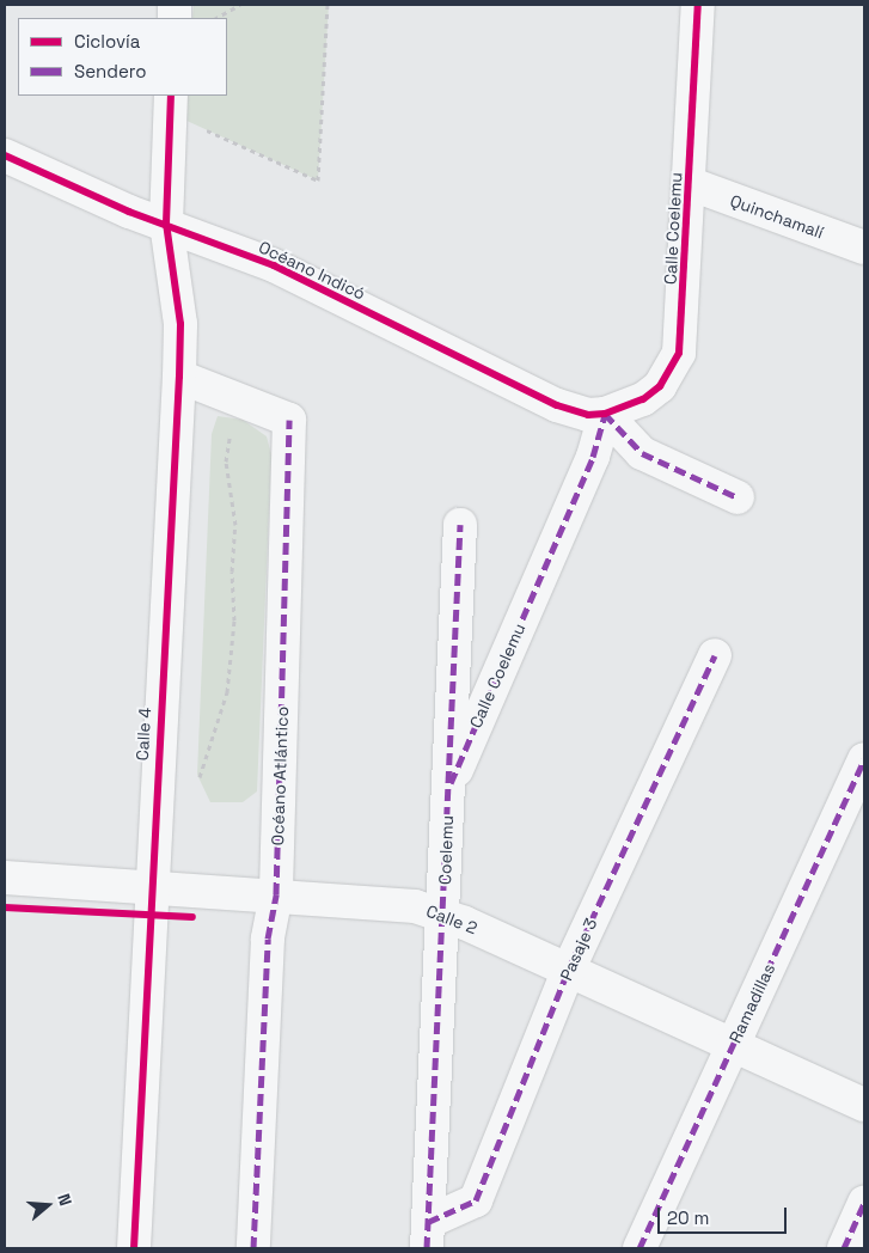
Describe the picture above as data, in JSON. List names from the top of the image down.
{
  "streets": {
    "street": [
      "Quinchamalí",
      "Calle Coelemu",
      "Océano Indicó",
      "Calle 4",
      "Océano Atlántico",
      "Coelemu",
      "Calle 2",
      "Pasaje 3",
      "Ramadillas"
    ]
  },
  "crossings": [
    ["Quinchamalí", "Calle Coelemu"],
    ["Calle Coelemu", "Océano Indicó"],
    ["Calle Coelemu", "Coelemu"],
    ["Océano Indicó", "Calle 4"],
    ["Calle 4", "Océano Atlántico"],
    ["Calle 4", "Calle 2"],
    ["Océano Atlántico", "Calle 2"],
    ["Coelemu", "Calle 2"],
    ["Coelemu", "Pasaje 3"],
    ["Calle 2", "Pasaje 3"],
    ["Calle 2", "Ramadillas"]
  ],
  "legend": ["Ciclovía", "Sendero"],
  "scale_bar": "20 m",
  "north": "right"
}
